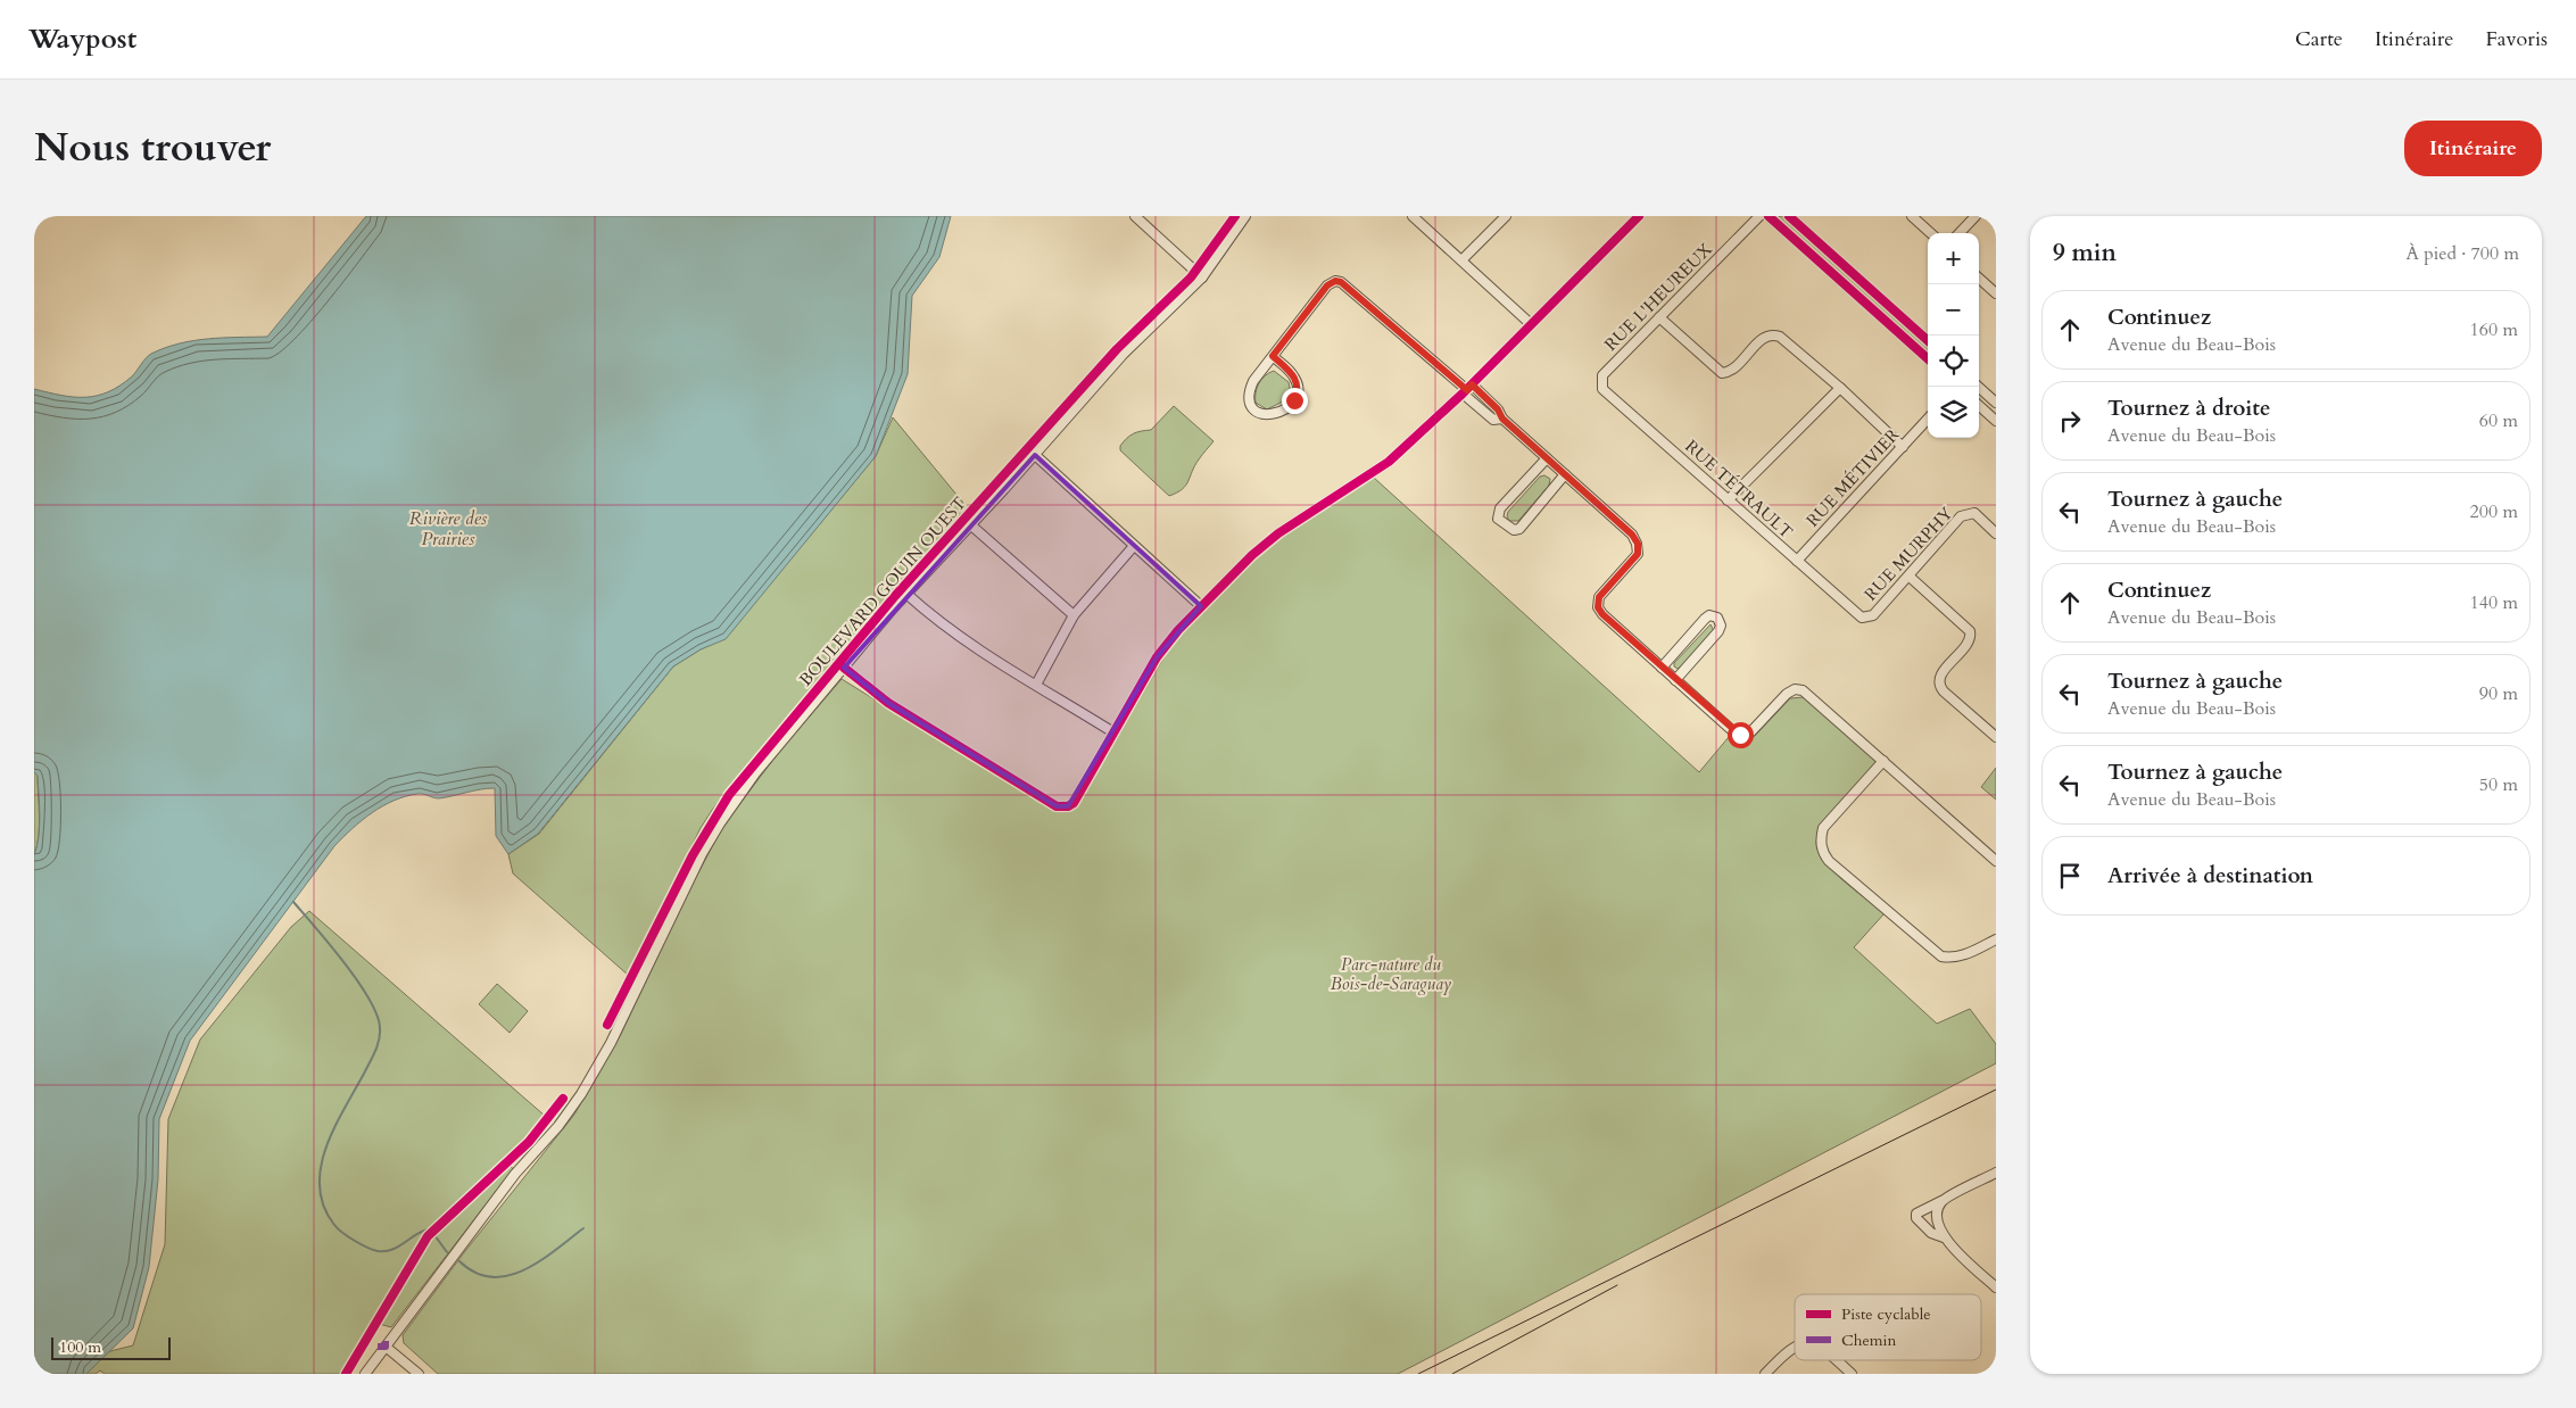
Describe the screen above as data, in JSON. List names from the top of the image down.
{
  "streets": {
    "street": [
      "RUE L'HEUREUX",
      "RUE MÉTIVIER",
      "RUE TÉTRAULT",
      "RUE MURPHY",
      "BOULEVARD GOUIN OUEST"
    ]
  },
  "crossings": [
    ["RUE L'HEUREUX", "RUE TÉTRAULT"],
    ["RUE MÉTIVIER", "RUE TÉTRAULT"],
    ["RUE TÉTRAULT", "RUE MURPHY"]
  ],
  "water": ["Rivière des Prairies"],
  "parks": ["Parc-nature du Bois-de-Saraguay"],
  "legend": ["Piste cyclable", "Chemin"],
  "scale_bar": "100 m",
  "page": {
    "header": "Waypost",
    "nav": ["Carte", "Itinéraire", "Favoris"],
    "title": "Nous trouver",
    "buttons": "Itinéraire",
    "heading": ["9 min", "À pied · 700 m"],
    "map_buttons": ["+", "−"],
    "list": [
      ["Continuez", "Avenue du Beau-Bois", "160 m"],
      ["Tournez à droite", "Avenue du Beau-Bois", "60 m"],
      ["Tournez à gauche", "Avenue du Beau-Bois", "200 m"],
      ["Continuez", "Avenue du Beau-Bois", "140 m"],
      ["Tournez à gauche", "Avenue du Beau-Bois", "90 m"],
      ["Tournez à gauche", "Avenue du Beau-Bois", "50 m"],
      "Arrivée à destination"
    ],
    "scale": "100 m"
  }
}
